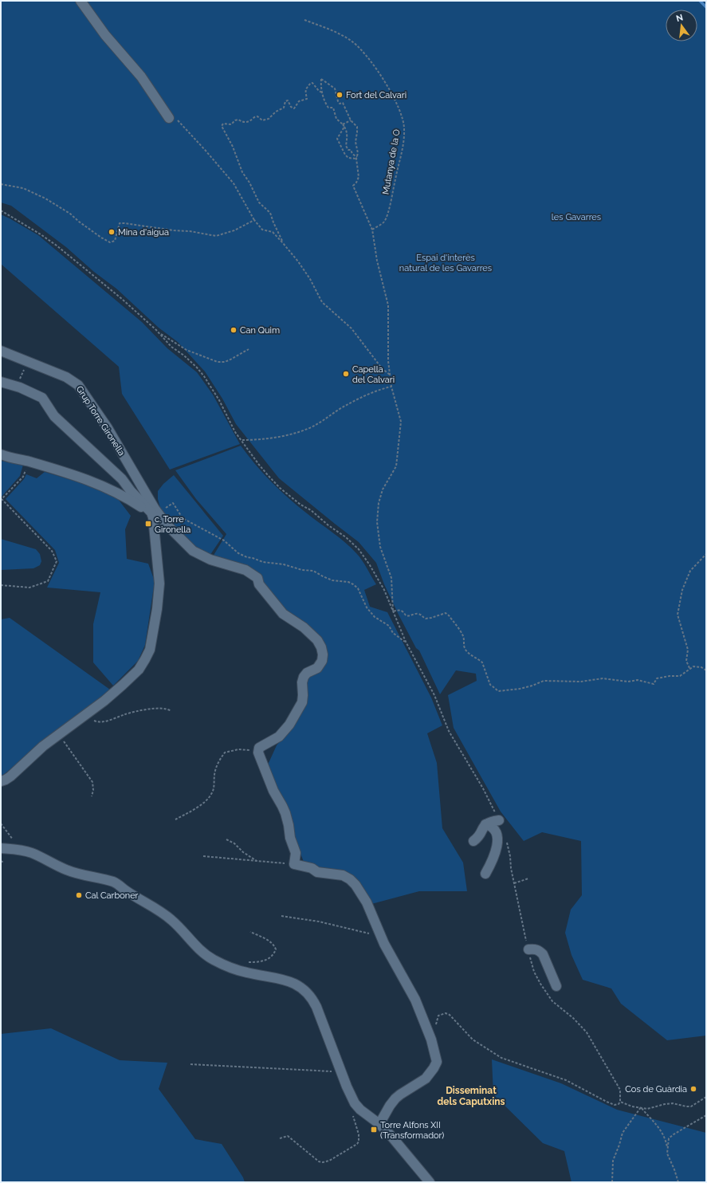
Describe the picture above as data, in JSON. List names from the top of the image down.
{
  "streets": {
    "street": ["Grup Torre Gironella"],
    "path": ["Mutanya de la O"]
  },
  "districts": ["Disseminat dels Caputxins"],
  "parks": ["les Gavarres", "Espai d'interès natural de les Gavarres"],
  "places": {
    "other": [
      "Fort del Calvari",
      "Mina d'aigua",
      "Can Quim",
      "Capella del Calvari",
      "Cal Carboner",
      "Cos de Guàrdia"
    ],
    "transit": ["c. Torre Gironella", "Torre Alfons XII (Transformador)"]
  },
  "north": "top"
}
